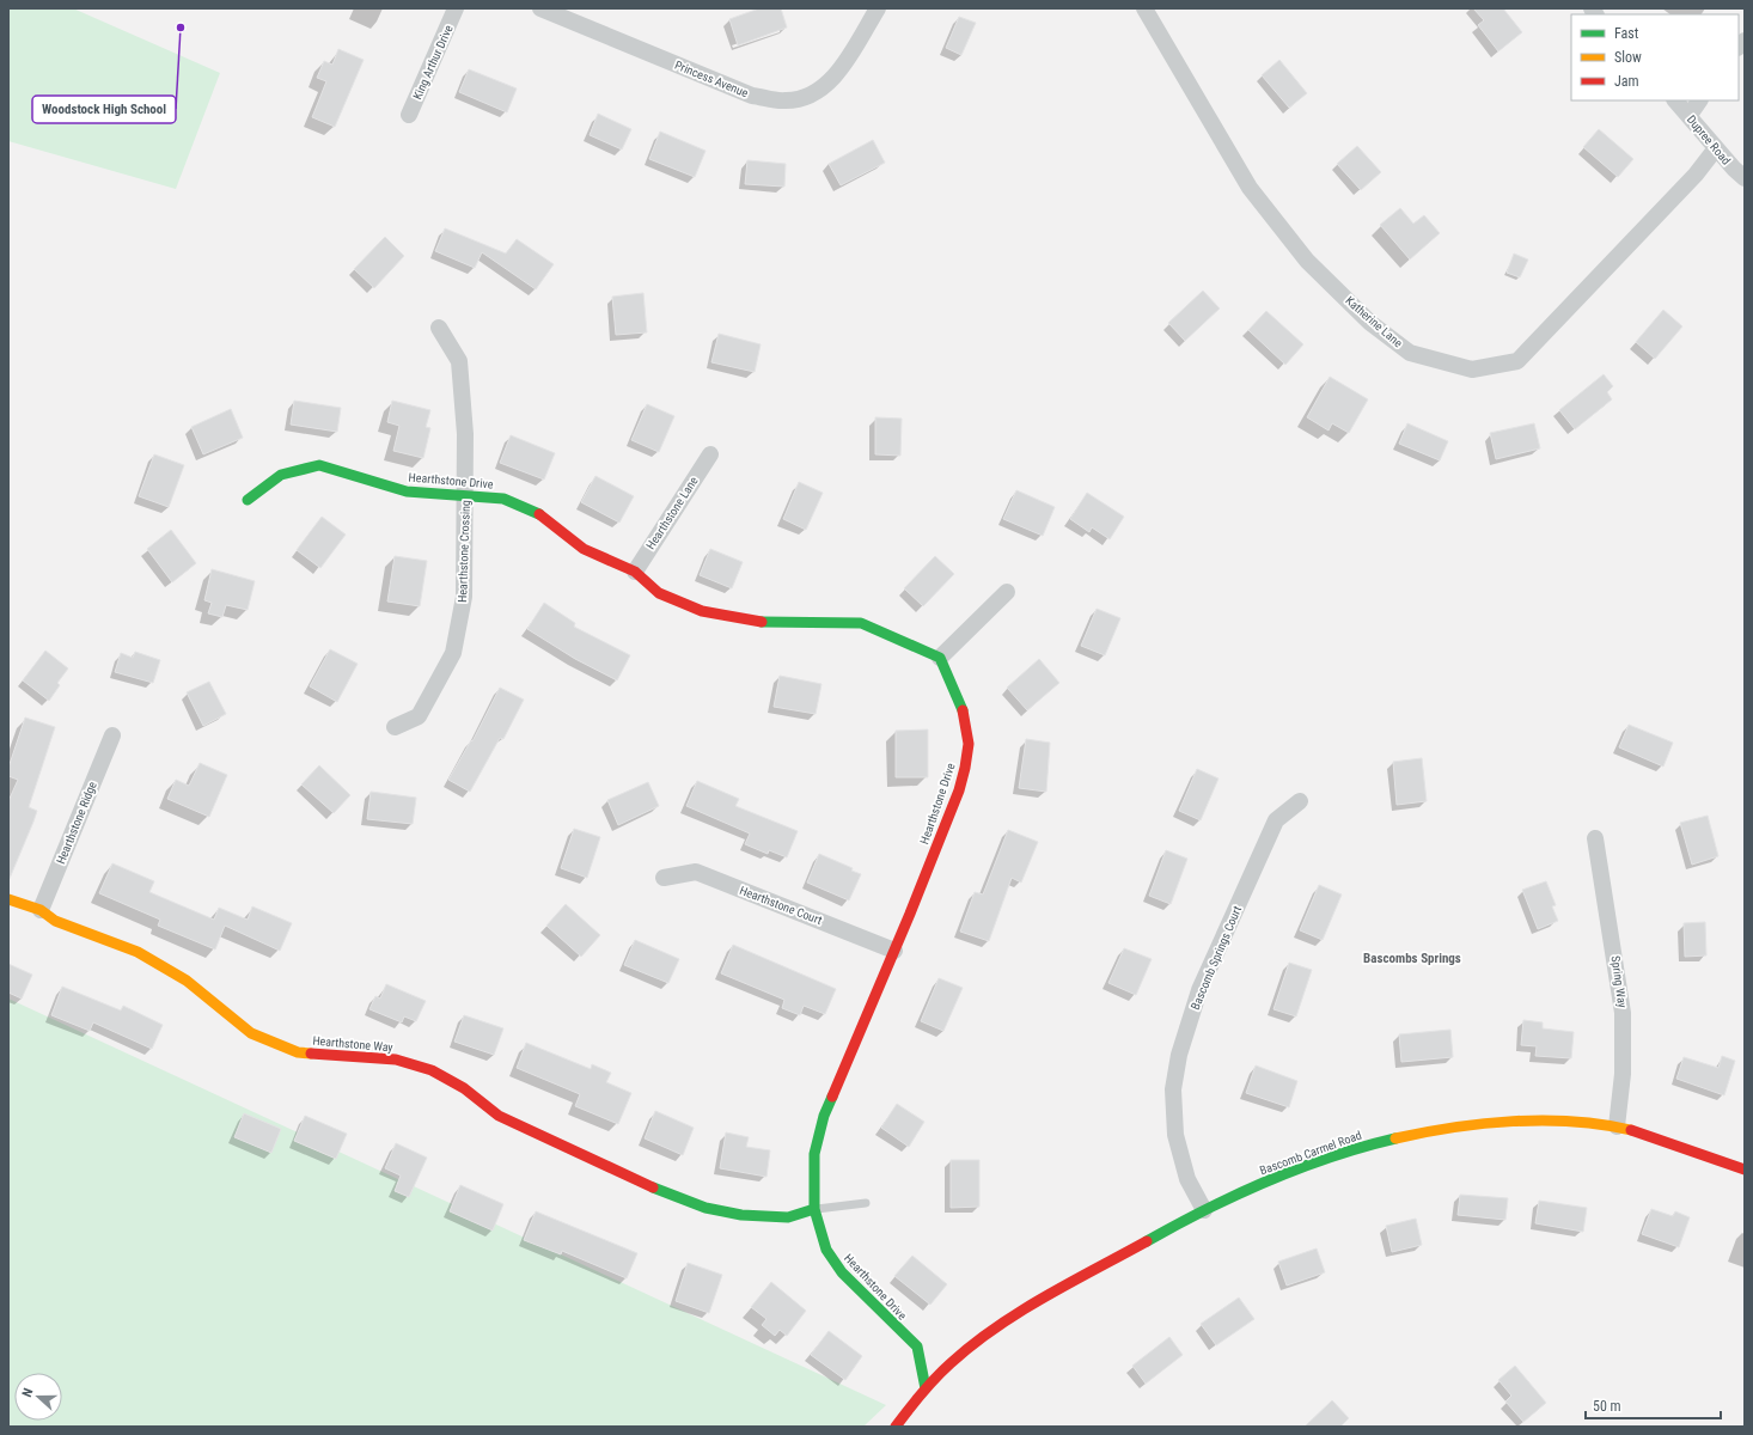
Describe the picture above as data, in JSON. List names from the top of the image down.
{
  "streets": {
    "street": [
      "King Arthur Drive",
      "Princess Avenue",
      "Dupree Road",
      "Katherine Lane",
      "Hearthstone Drive",
      "Hearthstone Lane",
      "Hearthstone Crossing",
      "Hearthstone Ridge",
      "Hearthstone Court",
      "Bascomb Springs Court",
      "Spring Way",
      "Hearthstone Way",
      "Bascomb Carmel Road"
    ]
  },
  "crossings": [
    ["Dupree Road", "Katherine Lane"],
    ["Hearthstone Drive", "Hearthstone Lane"],
    ["Hearthstone Drive", "Hearthstone Crossing"],
    ["Hearthstone Drive", "Hearthstone Court"],
    ["Hearthstone Drive", "Hearthstone Way"],
    ["Hearthstone Drive", "Bascomb Carmel Road"],
    ["Hearthstone Ridge", "Hearthstone Way"],
    ["Bascomb Springs Court", "Bascomb Carmel Road"],
    ["Spring Way", "Bascomb Carmel Road"]
  ],
  "districts": ["Bascombs Springs"],
  "places": ["Woodstock High School"],
  "legend": ["Fast", "Slow", "Jam"],
  "scale_bar": "50 m",
  "north": "left"
}
